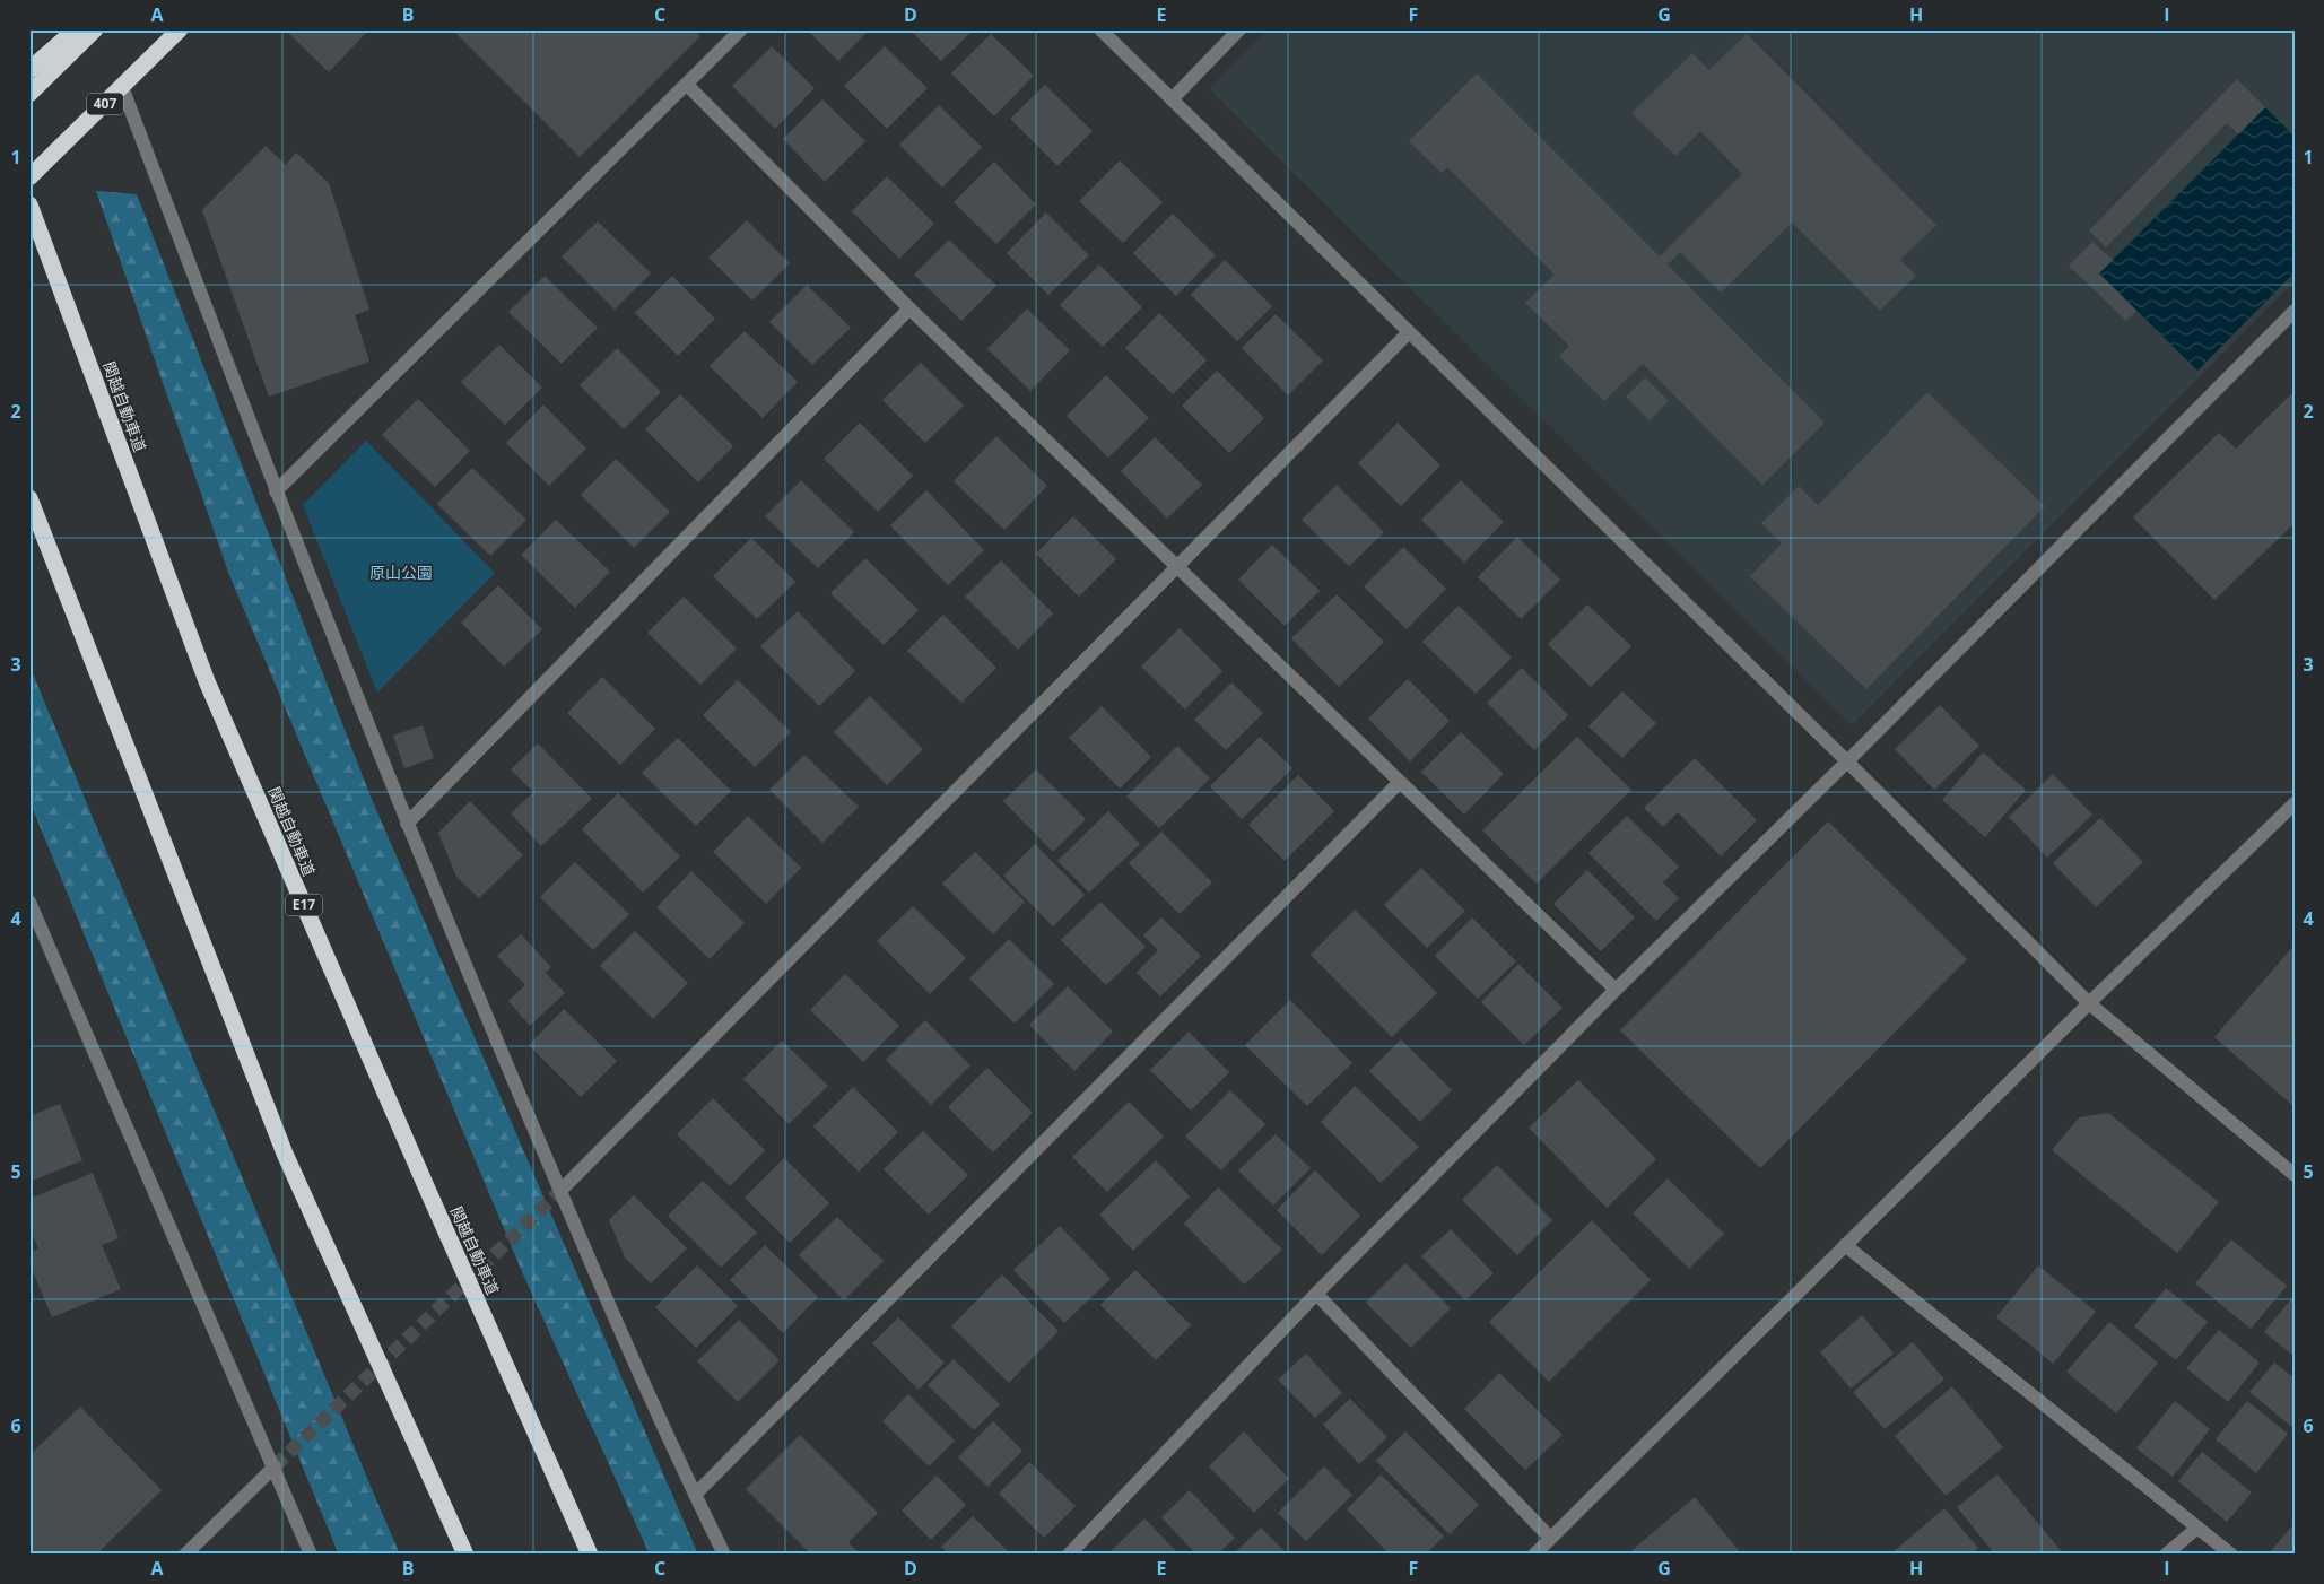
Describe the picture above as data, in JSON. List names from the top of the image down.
{
  "streets": {
    "highway": ["407", "関越自動車道", "E17"]
  },
  "parks": ["原山公園"],
  "grid": {
    "columns": [
      "A",
      "B",
      "C",
      "D",
      "E",
      "F",
      "G",
      "H",
      "I"
    ],
    "rows": [
      "1",
      "2",
      "3",
      "4",
      "5",
      "6"
    ]
  }
}
